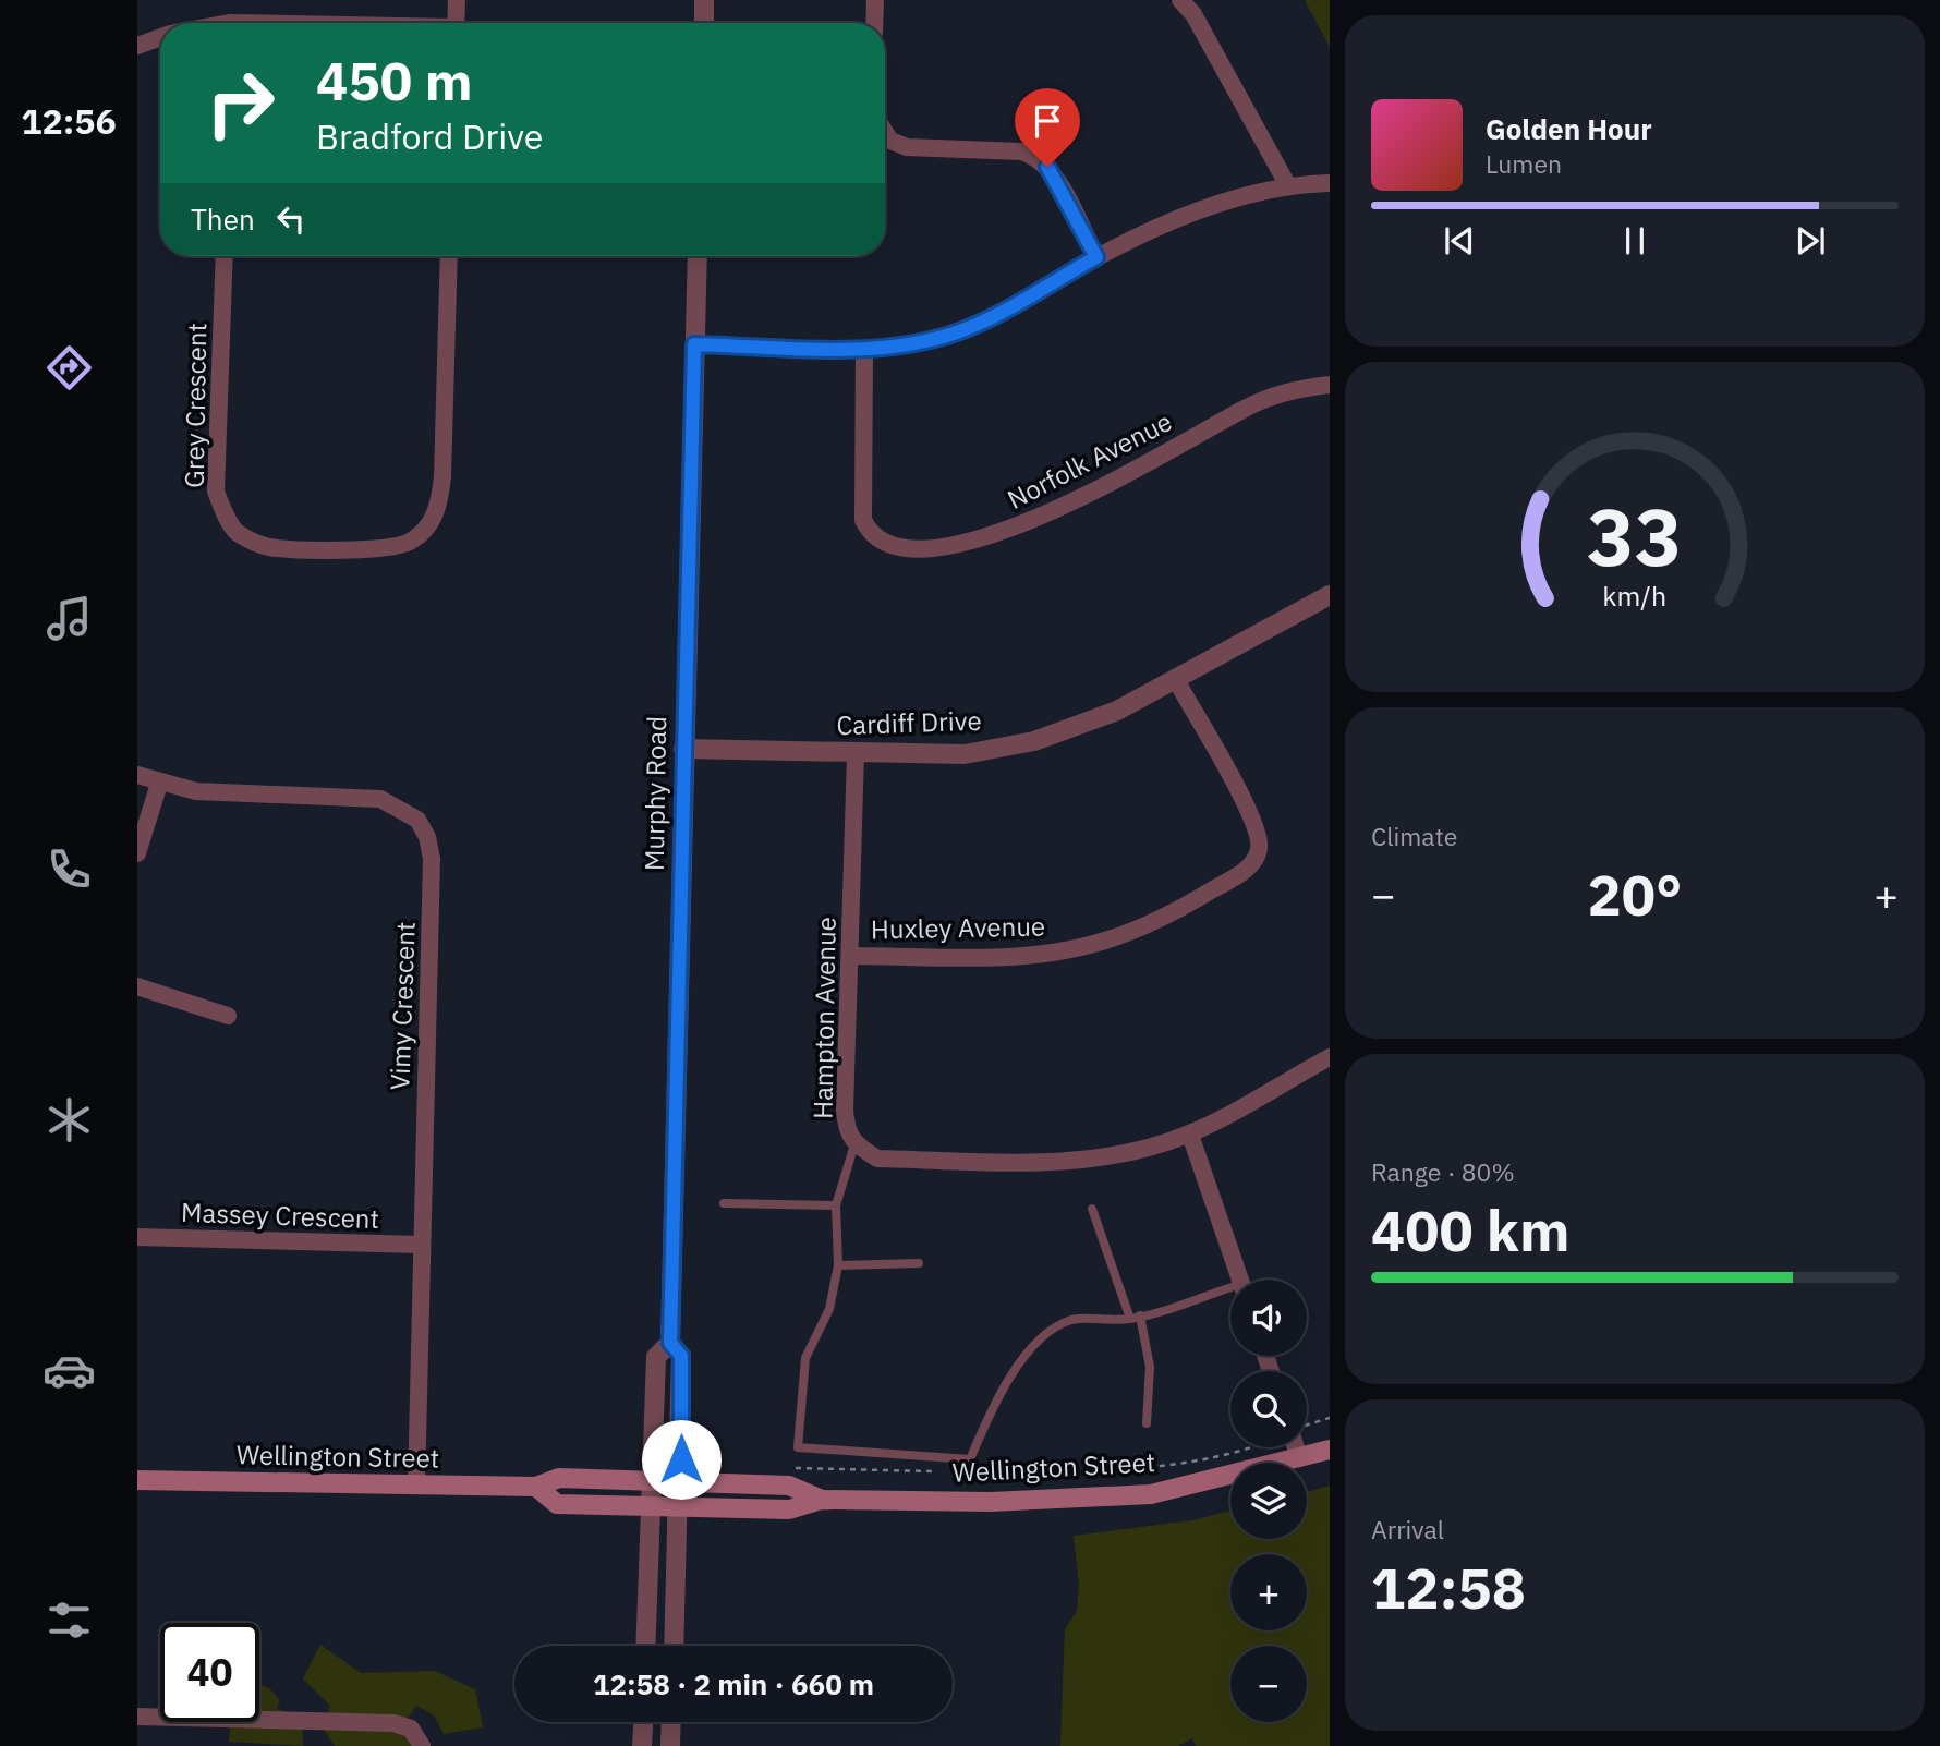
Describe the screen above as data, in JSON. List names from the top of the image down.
{
  "streets": {
    "main road": ["Wellington Street"],
    "street": [
      "Grey Crescent",
      "Norfolk Avenue",
      "Cardiff Drive",
      "Murphy Road",
      "Huxley Avenue",
      "Vimy Crescent",
      "Hampton Avenue",
      "Massey Crescent"
    ]
  },
  "crossings": [
    ["Cardiff Drive", "Murphy Road"],
    ["Cardiff Drive", "Huxley Avenue"],
    ["Cardiff Drive", "Hampton Avenue"],
    ["Murphy Road", "Wellington Street"],
    ["Huxley Avenue", "Hampton Avenue"],
    ["Vimy Crescent", "Massey Crescent"],
    ["Vimy Crescent", "Wellington Street"]
  ],
  "page": {
    "tabs": "12:56",
    "turn": ["450 m", "Bradford Drive"],
    "song": ["Golden Hour", "Lumen"],
    "then": "Then",
    "tile": [
      "Climate",
      ["Range · 80%", "400 km"],
      ["Arrival", "12:58"]
    ],
    "heat": ["−", "20°", "+"],
    "map_buttons": ["+", "−"],
    "limit": "40",
    "trip": "12:58 · 2 min · 660 m",
    "gauge": ["33", "km/h"]
  }
}
